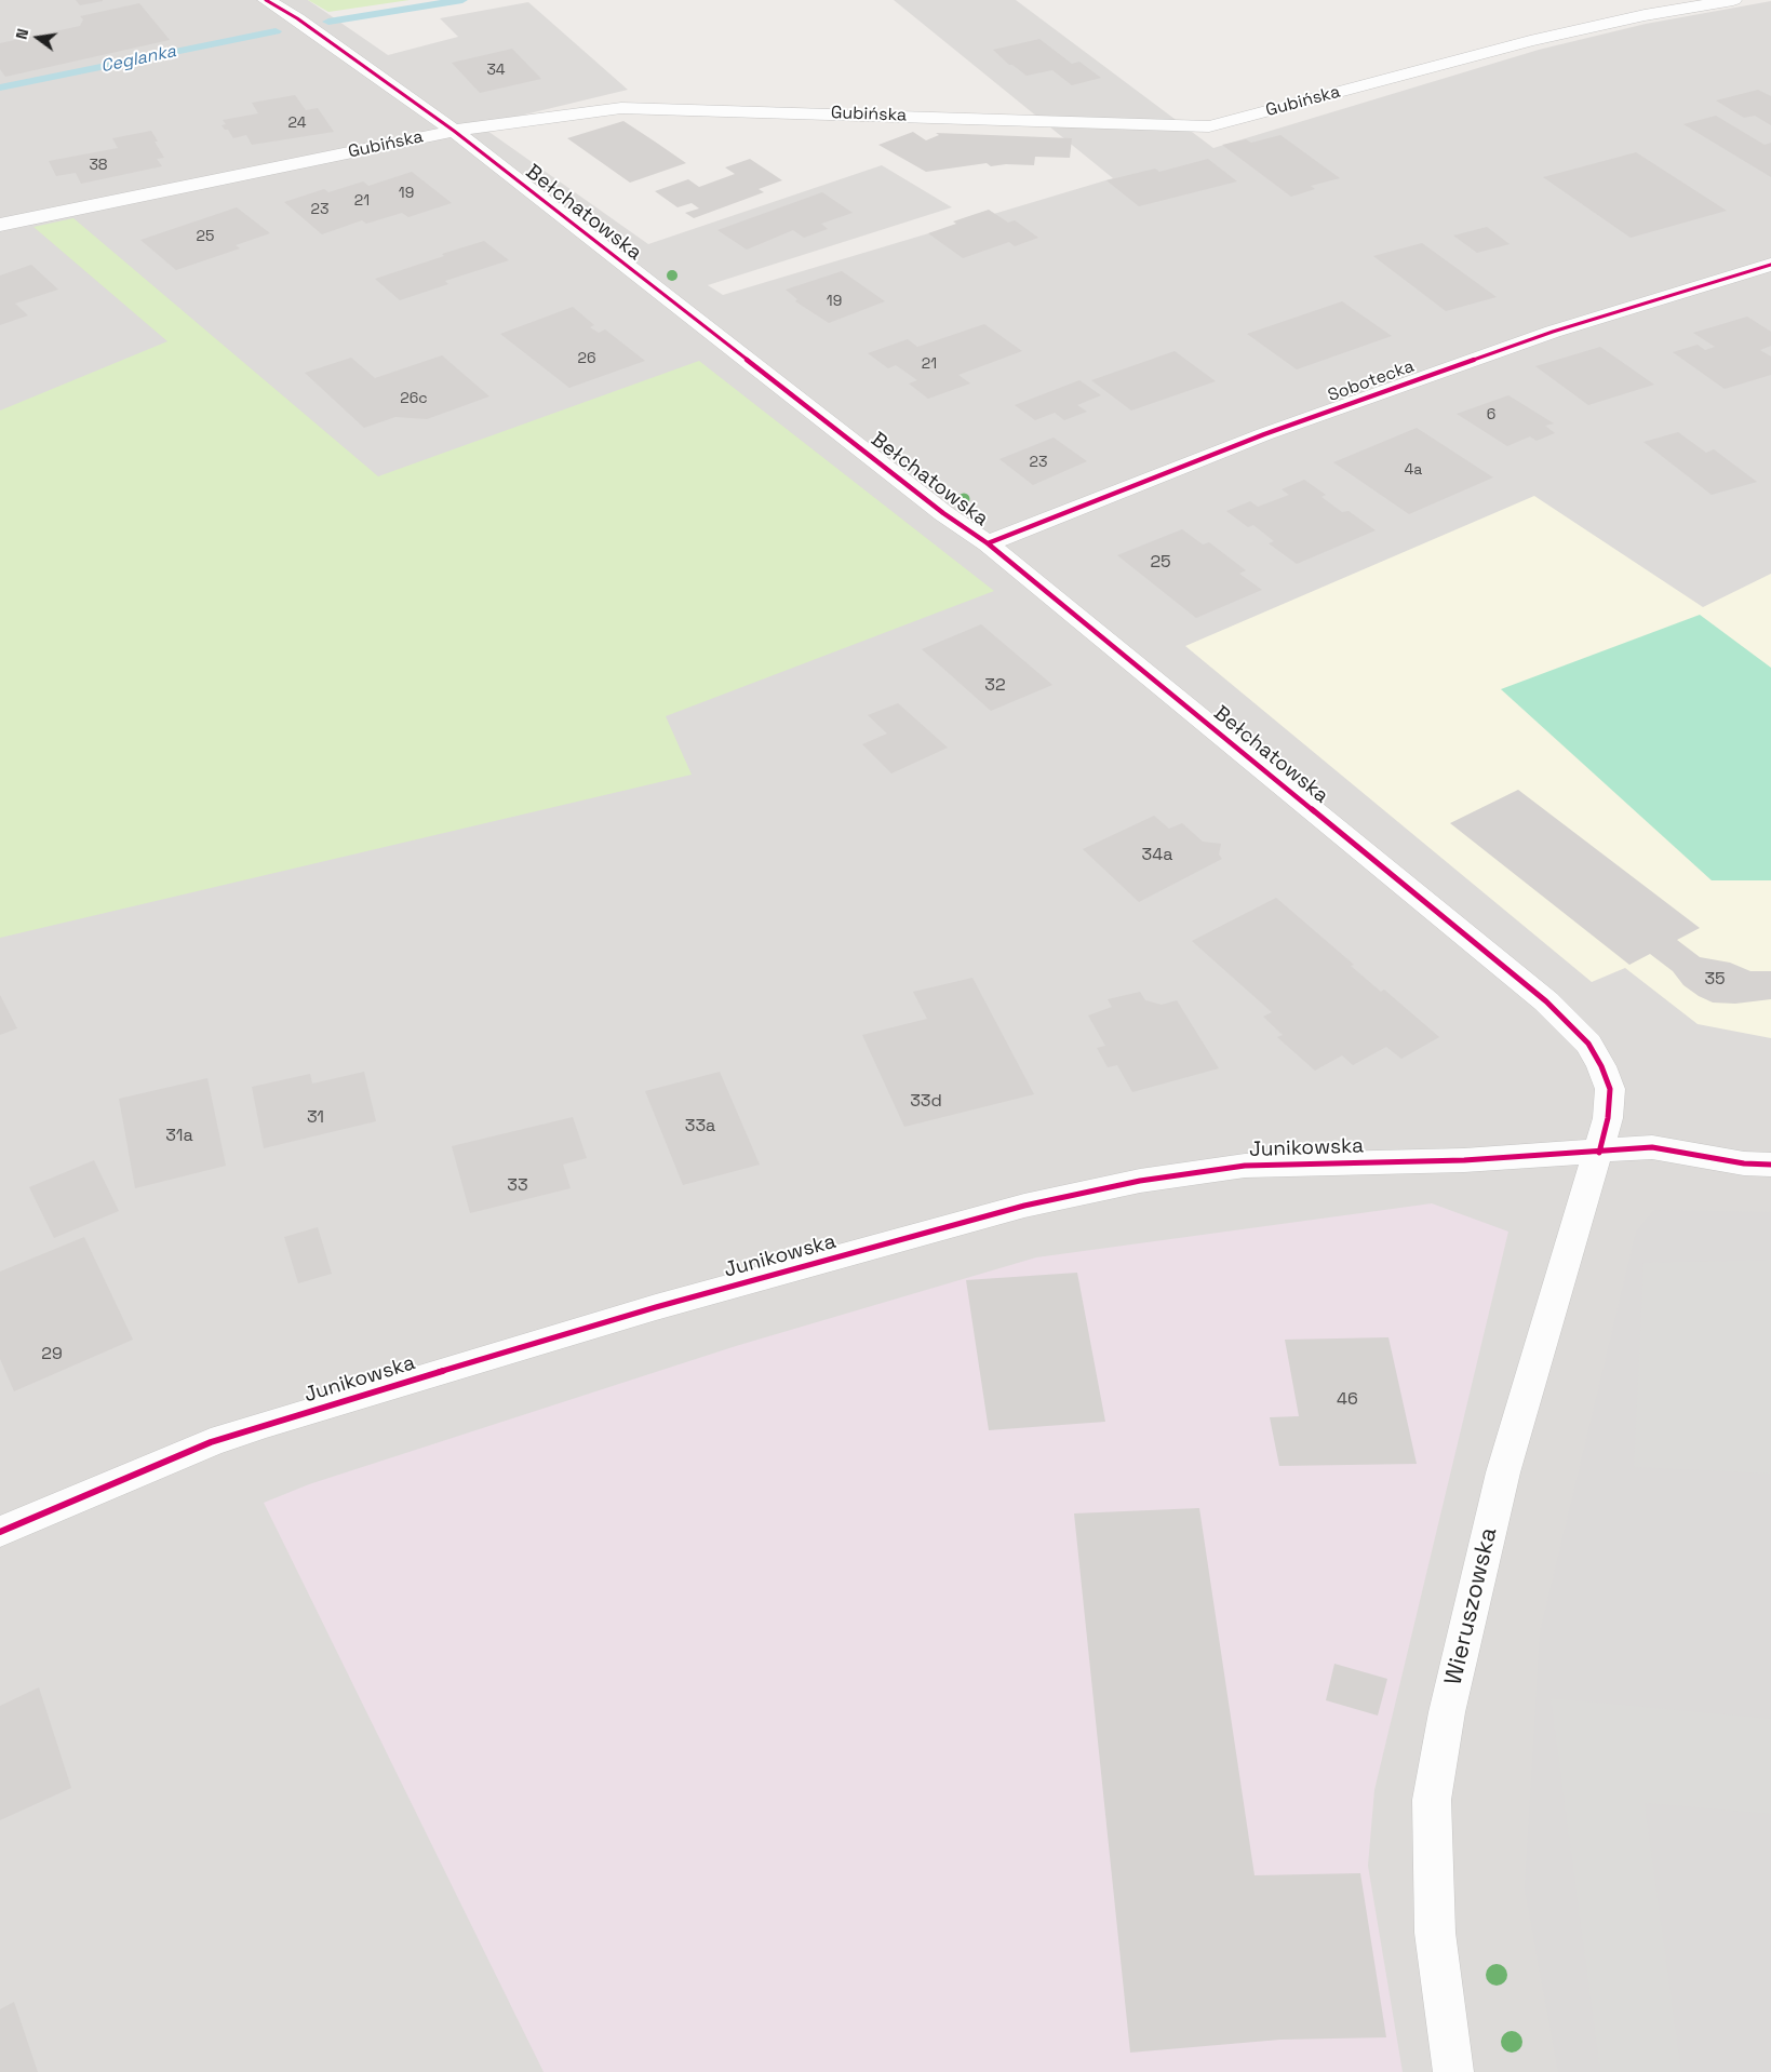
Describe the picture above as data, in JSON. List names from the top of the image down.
{
  "streets": {
    "street": [
      "Gubińska",
      "Bełchatowska",
      "Sobotecka",
      "Junikowska",
      "Wieruszowska"
    ]
  },
  "crossings": [
    ["Gubińska", "Bełchatowska"],
    ["Bełchatowska", "Sobotecka"],
    ["Bełchatowska", "Junikowska"],
    ["Bełchatowska", "Wieruszowska"],
    ["Junikowska", "Wieruszowska"]
  ],
  "water": ["Ceglanka"],
  "house_numbers": [
    "34",
    "24",
    "38",
    "19",
    "21",
    "23",
    "25",
    "19",
    "26",
    "21",
    "26c",
    "6",
    "23",
    "4a",
    "25",
    "32",
    "34a",
    "35",
    "33d",
    "31",
    "33a",
    "31a",
    "33",
    "29",
    "46"
  ],
  "north": "left"
}
